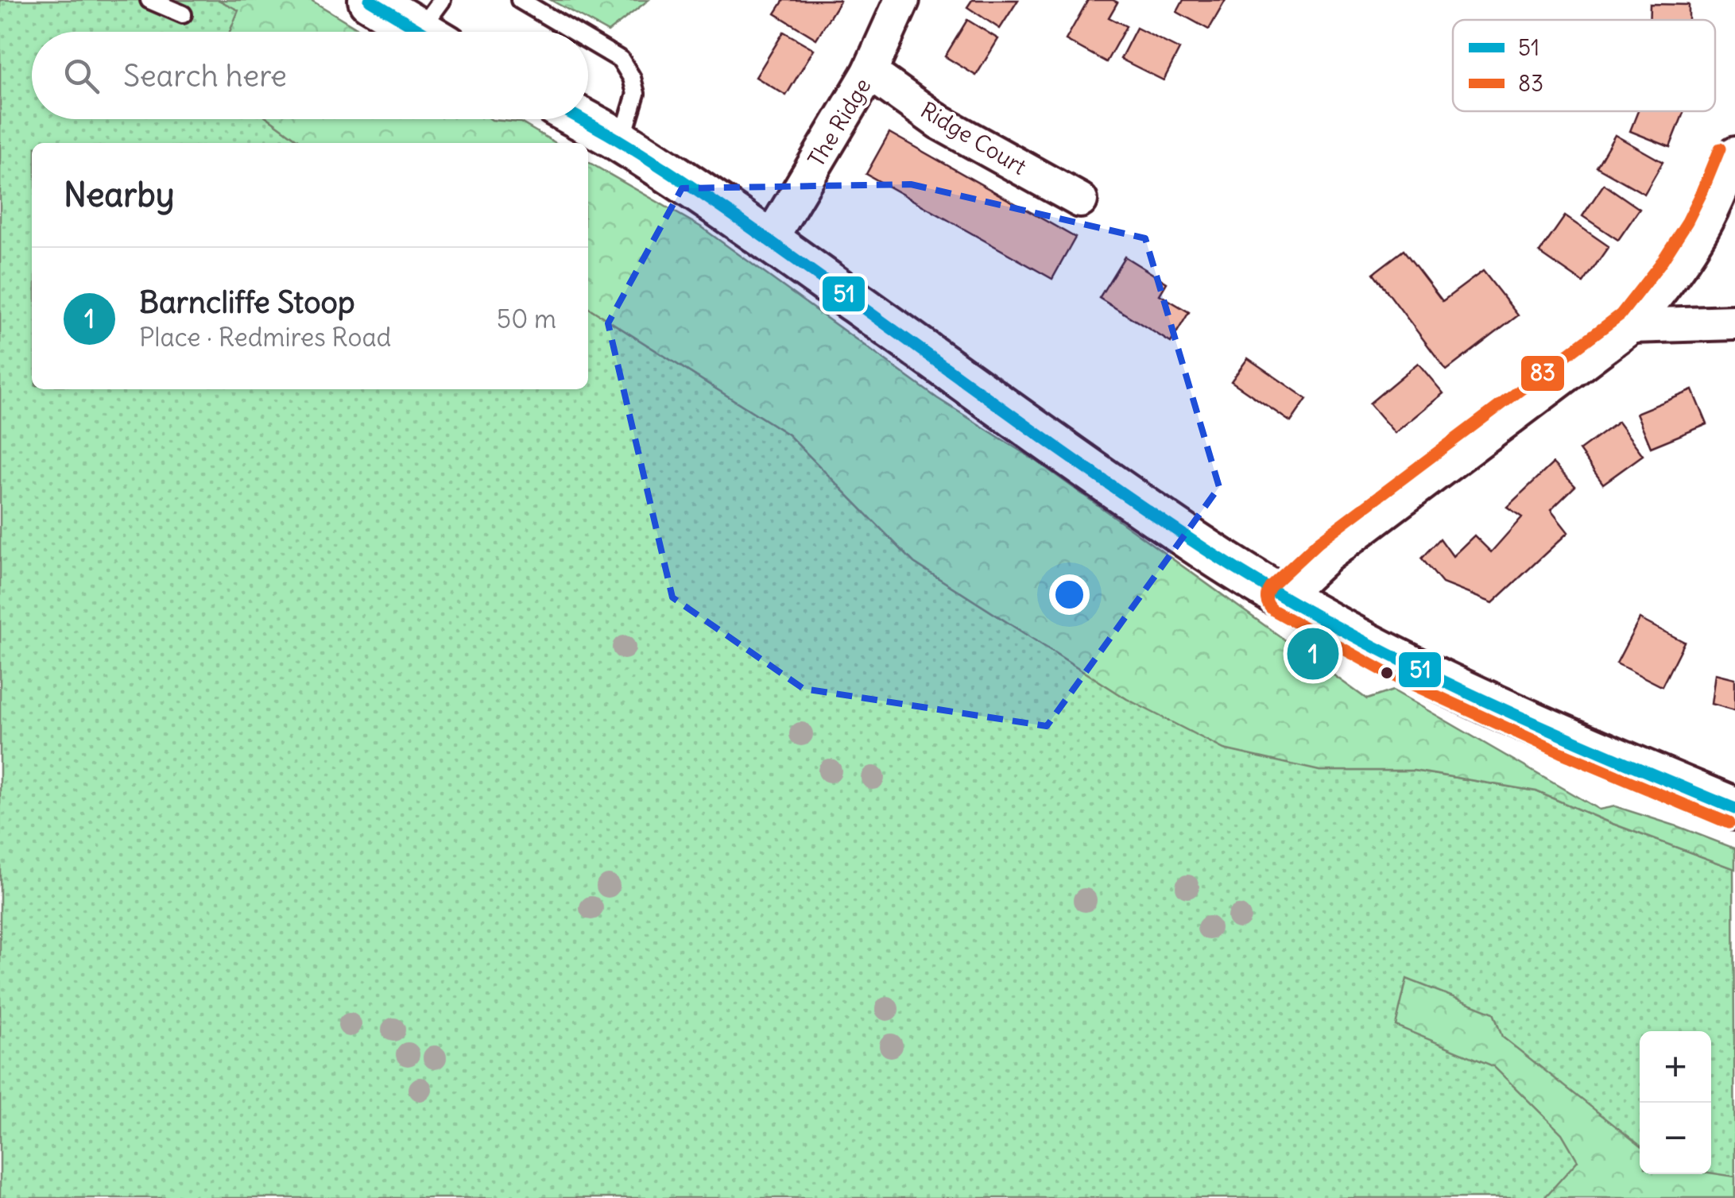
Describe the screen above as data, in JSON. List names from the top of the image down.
{
  "streets": {
    "street": ["The Ridge", "Ridge Court"]
  },
  "crossings": [
    ["The Ridge", "Ridge Court"]
  ],
  "lines": ["transit line 51", "transit line 83"],
  "legend": ["51", "83"],
  "page": {
    "search": "Search here",
    "heading": "Nearby",
    "list": [
      {
        "mark": "1",
        "name": "Barncliffe Stoop",
        "note": "Place · Redmires Road",
        "value": "50 m"
      }
    ],
    "pins": "1",
    "map_buttons": ["+", "−"]
  }
}
